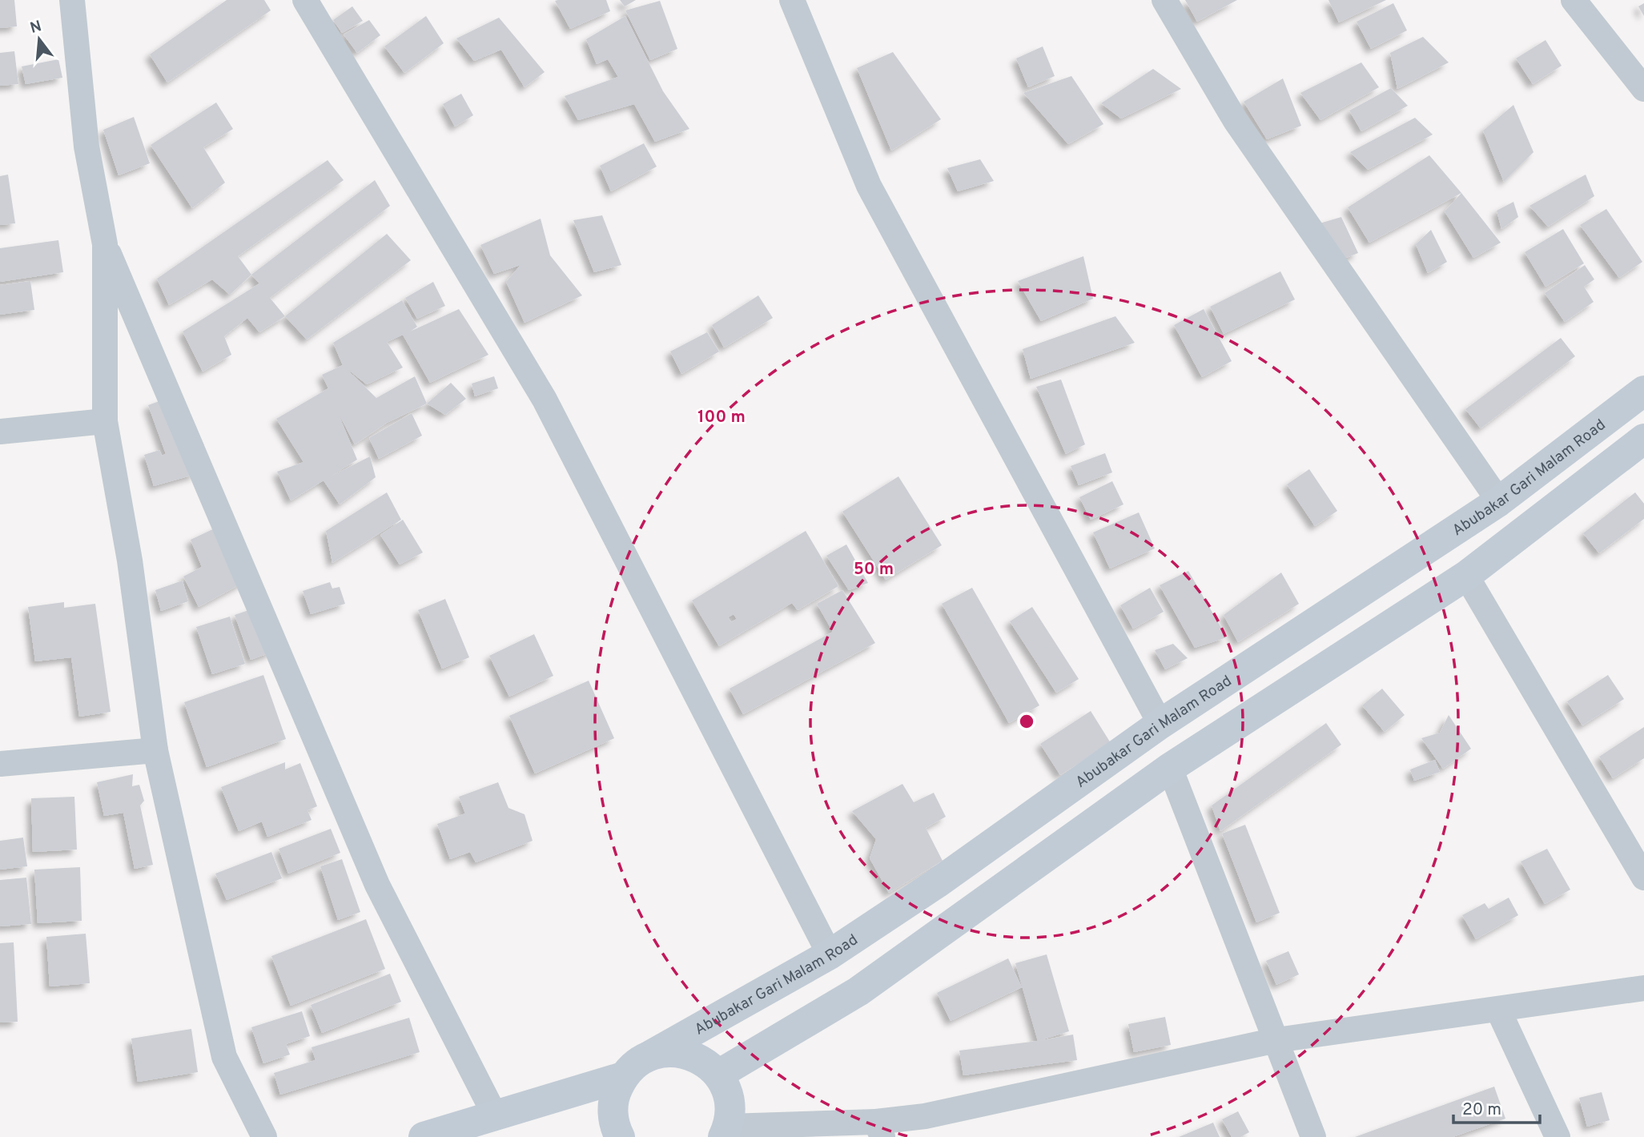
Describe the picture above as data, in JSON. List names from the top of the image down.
{
  "streets": {
    "street": ["Abubakar Gari Malam Road"]
  },
  "scale_bar": "20 m",
  "north": "top",
  "rings": ["100 m", "50 m"]
}
